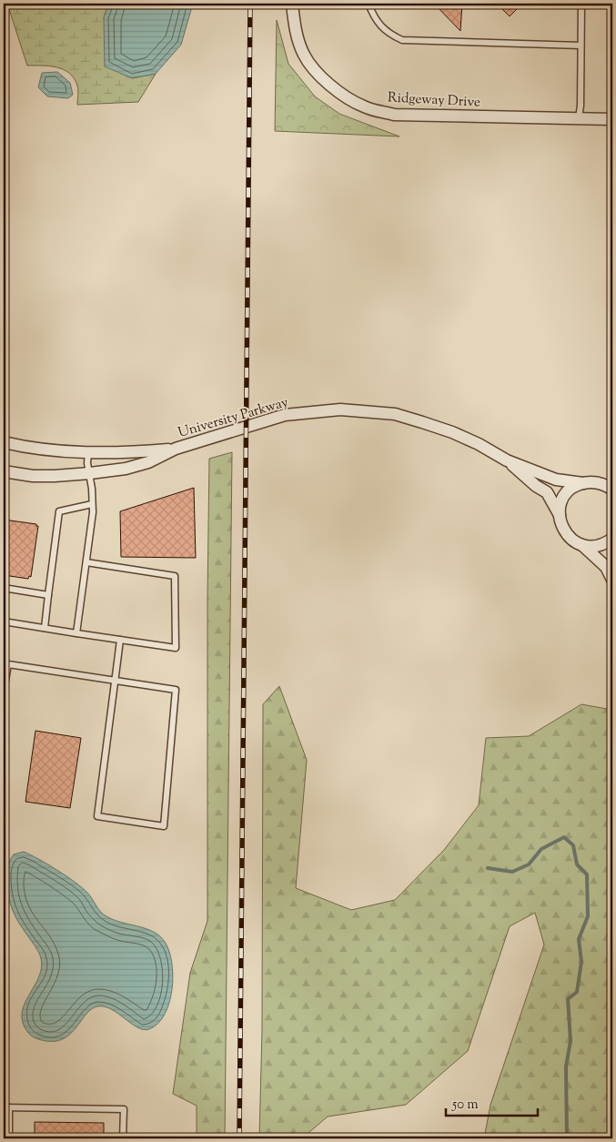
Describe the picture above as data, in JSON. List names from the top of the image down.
{
  "streets": {
    "street": ["Ridgeway Drive", "University Parkway"]
  },
  "scale_bar": "50 m"
}
